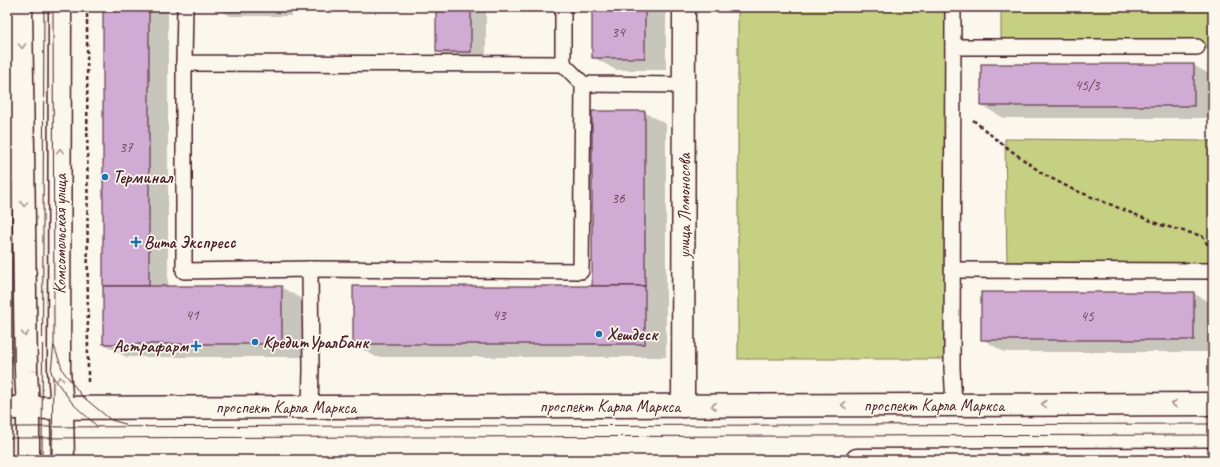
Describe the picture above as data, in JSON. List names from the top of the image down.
{
  "streets": {
    "main road": ["улица Ломоносова", "Комсомольская улица", "проспект Карла Маркса"]
  },
  "crossings": [
    ["улица Ломоносова", "проспект Карла Маркса"],
    ["Комсомольская улица", "проспект Карла Маркса"]
  ],
  "places": {
    "other": ["Терминал", "Хешдеск", "КредитУралБанк"],
    "health": ["Вита Экспресс", "Астрафарм"]
  },
  "house_numbers": [
    "34",
    "45/3",
    "37",
    "36",
    "41",
    "43",
    "45"
  ]
}
